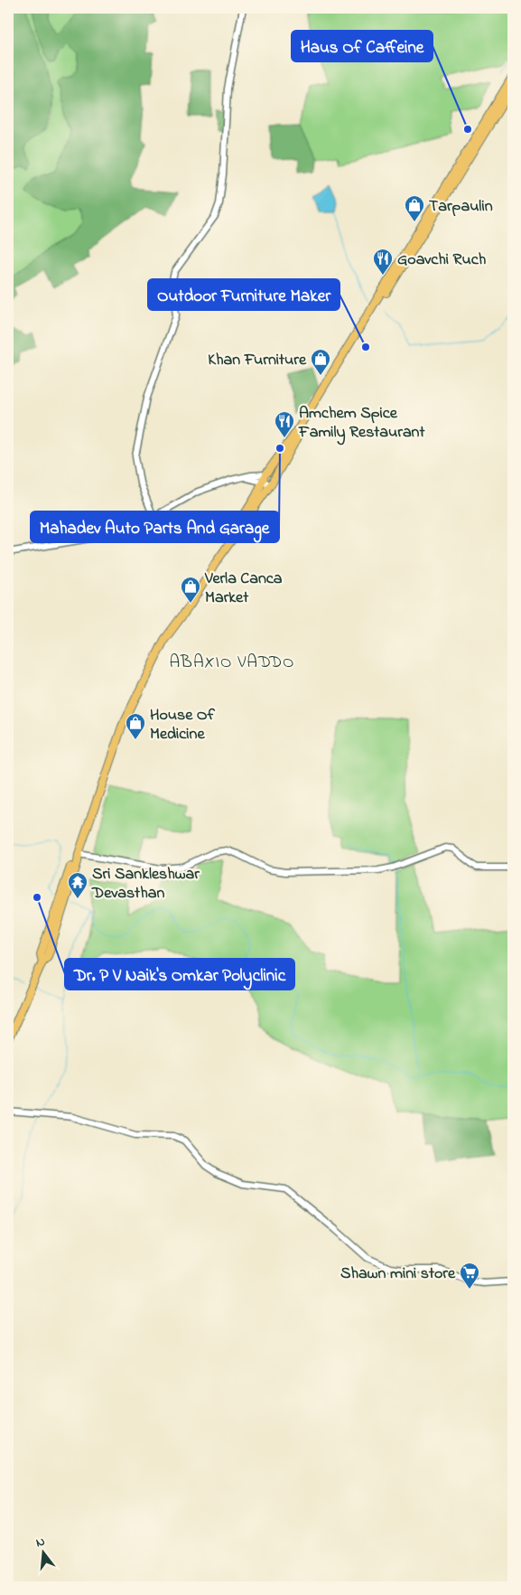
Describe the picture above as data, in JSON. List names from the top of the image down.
{
  "districts": ["ABAXIO VADDO"],
  "places": {
    "other": [
      "Haus Of Caffeine",
      "Outdoor Furniture Maker",
      "Mahadev Auto Parts And Garage",
      "Dr. P V Naik's Omkar Polyclinic"
    ],
    "shop": [
      "Tarpaulin",
      "Khan Furniture",
      "Verla Canca Market",
      "House Of Medicine"
    ],
    "restaurant": ["Goavchi Ruch", "Amchem Spice Family Restaurant"],
    "temple": ["Sri Sankleshwar Devasthan"],
    "supermarket": ["Shawn mini store"]
  },
  "north": "top"
}
